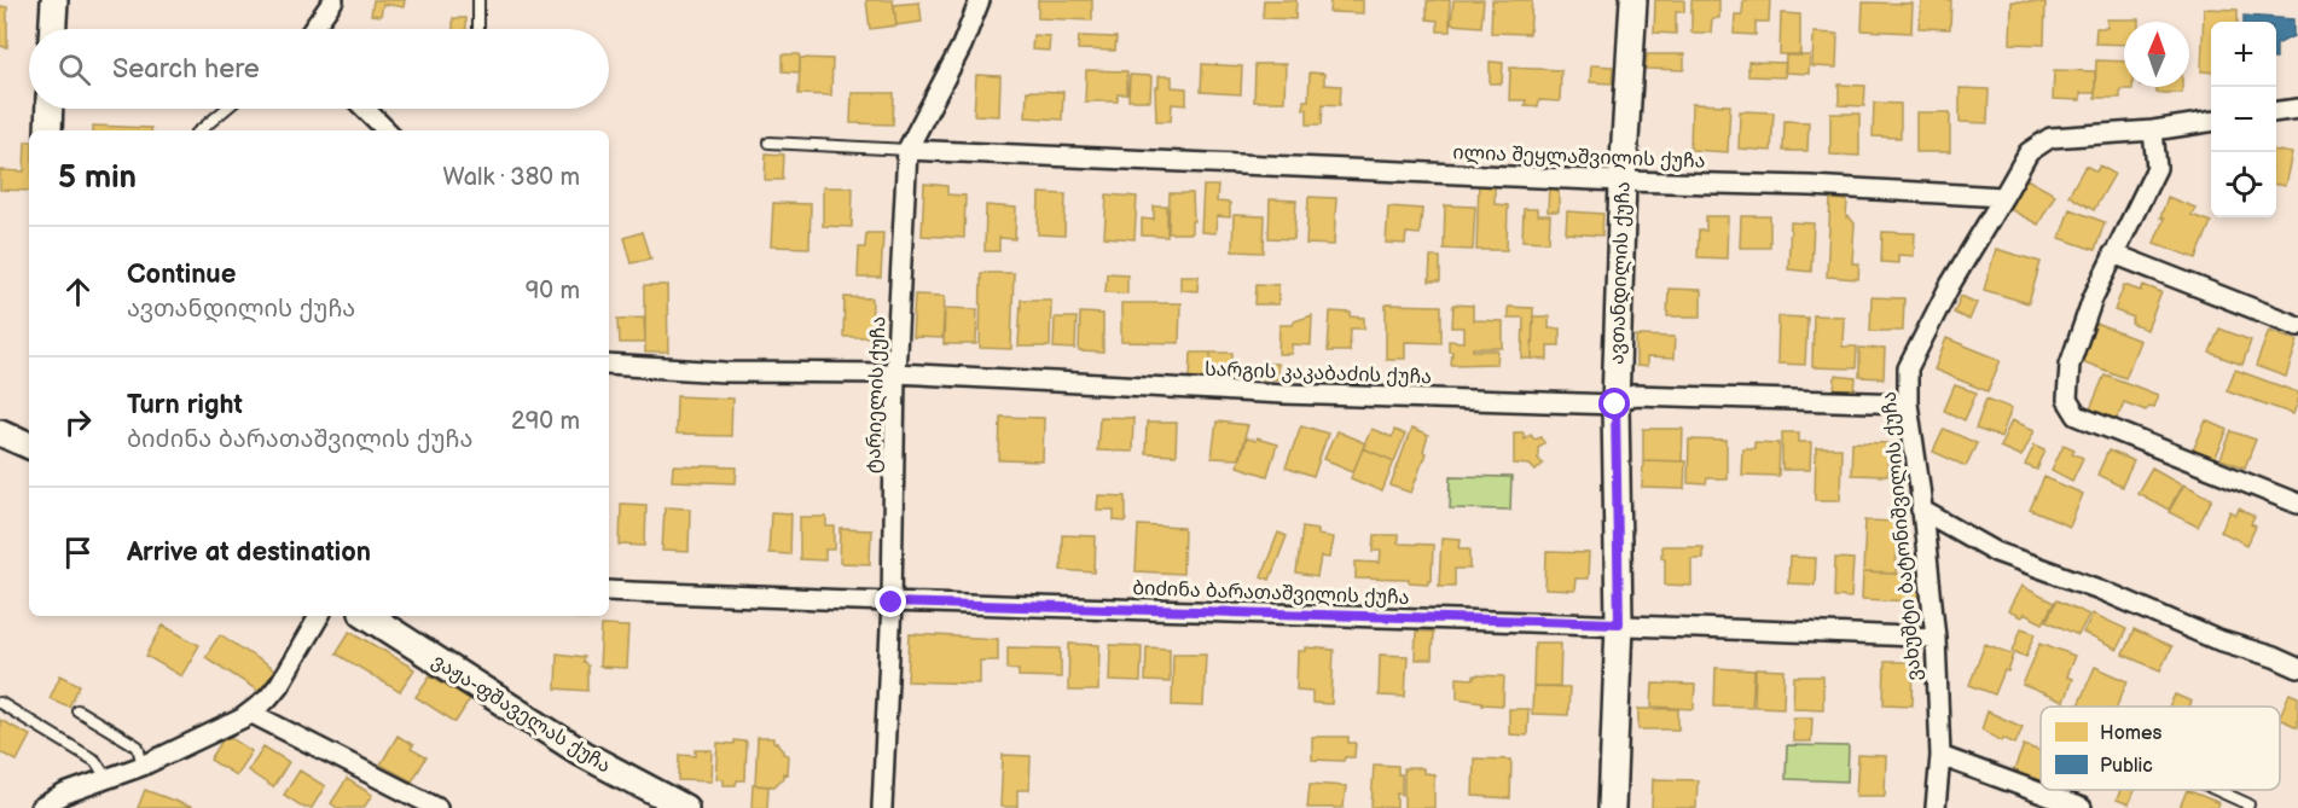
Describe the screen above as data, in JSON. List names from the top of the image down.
{
  "streets": {
    "street": [
      "ილია შეყლაშვილის ქუჩა",
      "ავთანდილის ქუჩა",
      "სარგის კაკაბაძის ქუჩა",
      "ტარიელის ქუჩა",
      "ვახუშტი ბატონიშვილის ქუჩა",
      "ბიძინა ბარათაშვილის ქუჩა",
      "ვაჟა-ფშაველას ქუჩა"
    ]
  },
  "crossings": [
    ["ილია შეყლაშვილის ქუჩა", "ავთანდილის ქუჩა"],
    ["ილია შეყლაშვილის ქუჩა", "ტარიელის ქუჩა"],
    ["ილია შეყლაშვილის ქუჩა", "ვახუშტი ბატონიშვილის ქუჩა"],
    ["ავთანდილის ქუჩა", "სარგის კაკაბაძის ქუჩა"],
    ["ავთანდილის ქუჩა", "ბიძინა ბარათაშვილის ქუჩა"],
    ["სარგის კაკაბაძის ქუჩა", "ტარიელის ქუჩა"],
    ["სარგის კაკაბაძის ქუჩა", "ვახუშტი ბატონიშვილის ქუჩა"],
    ["ტარიელის ქუჩა", "ბიძინა ბარათაშვილის ქუჩა"],
    ["ვახუშტი ბატონიშვილის ქუჩა", "ბიძინა ბარათაშვილის ქუჩა"]
  ],
  "legend": ["Homes", "Public"],
  "north": "top",
  "page": {
    "map_buttons": ["+", "−"],
    "search": "Search here",
    "heading": ["5 min", "Walk · 380 m"],
    "list": [
      ["Continue", "ავთანდილის ქუჩა", "90 m"],
      ["Turn right", "ბიძინა ბარათაშვილის ქუჩა", "290 m"],
      "Arrive at destination"
    ]
  }
}
